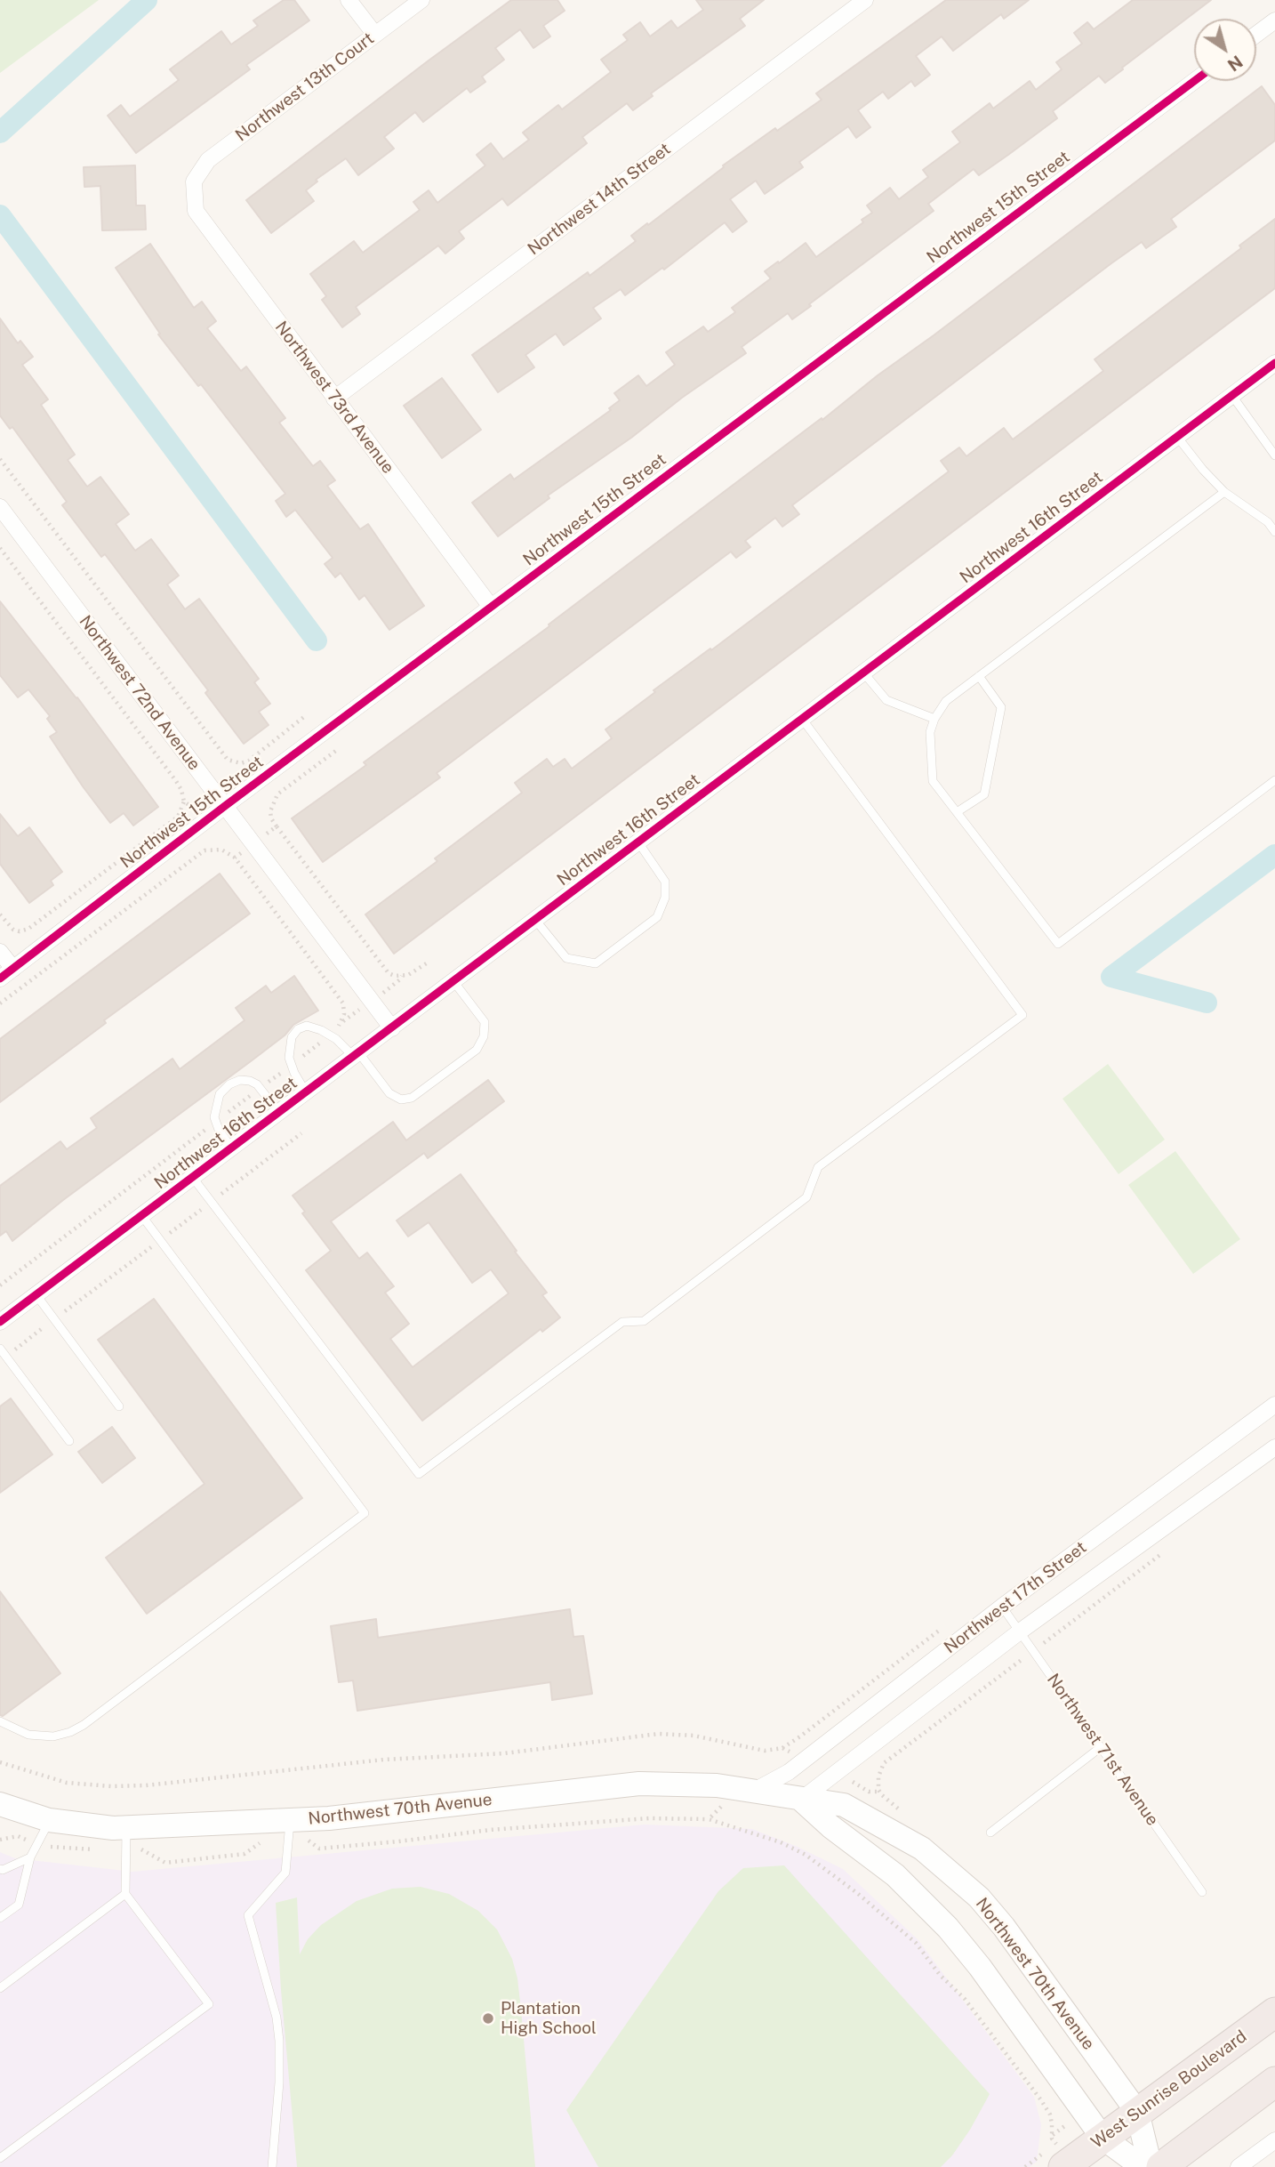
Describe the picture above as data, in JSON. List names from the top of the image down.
{
  "streets": {
    "highway": ["West Sunrise Boulevard"],
    "street": [
      "Northwest 13th Court",
      "Northwest 14th Street",
      "Northwest 15th Street",
      "Northwest 73rd Avenue",
      "Northwest 16th Street",
      "Northwest 72nd Avenue",
      "Northwest 17th Street",
      "Northwest 70th Avenue"
    ],
    "lane": ["Northwest 71st Avenue"]
  },
  "crossings": [
    ["Northwest 13th Court", "Northwest 73rd Avenue"],
    ["Northwest 14th Street", "Northwest 73rd Avenue"],
    ["Northwest 15th Street", "Northwest 73rd Avenue"],
    ["Northwest 15th Street", "Northwest 72nd Avenue"],
    ["Northwest 16th Street", "Northwest 72nd Avenue"],
    ["Northwest 17th Street", "Northwest 71st Avenue"],
    ["Northwest 17th Street", "Northwest 70th Avenue"],
    ["Northwest 70th Avenue", "West Sunrise Boulevard"]
  ],
  "places": ["Plantation High School"],
  "north": "bottom right"
}
